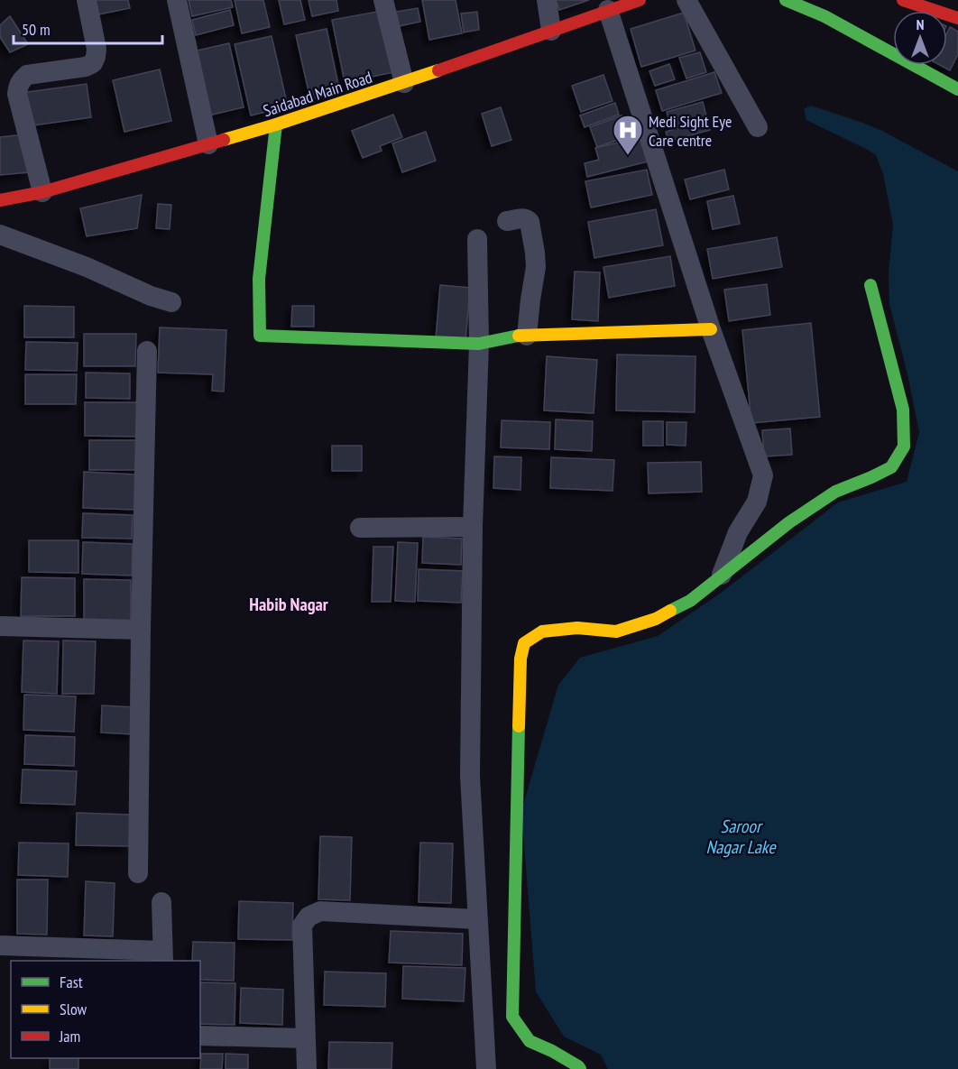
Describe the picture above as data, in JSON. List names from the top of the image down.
{
  "streets": {
    "street": ["Saidabad Main Road"]
  },
  "districts": ["Habib Nagar"],
  "water": ["Saroor Nagar Lake"],
  "places": {
    "hospital": ["Medi Sight Eye Care centre"]
  },
  "legend": ["Fast", "Slow", "Jam"],
  "scale_bar": "50 m",
  "north": "top"
}
